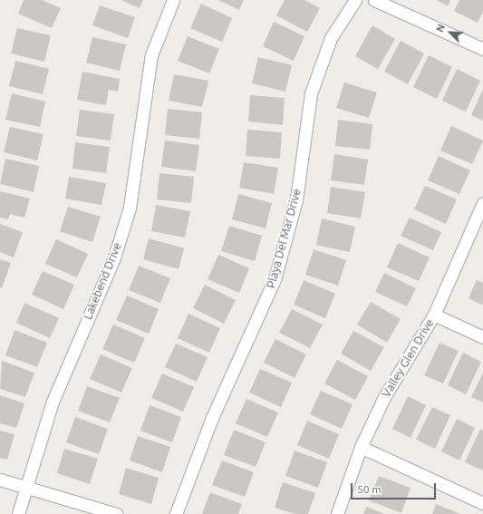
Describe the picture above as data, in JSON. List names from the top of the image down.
{
  "streets": {
    "street": ["Playa Del Mar Drive", "Lakebend Drive", "Valley Glen Drive"]
  },
  "scale_bar": "50 m",
  "north": "top left"
}
